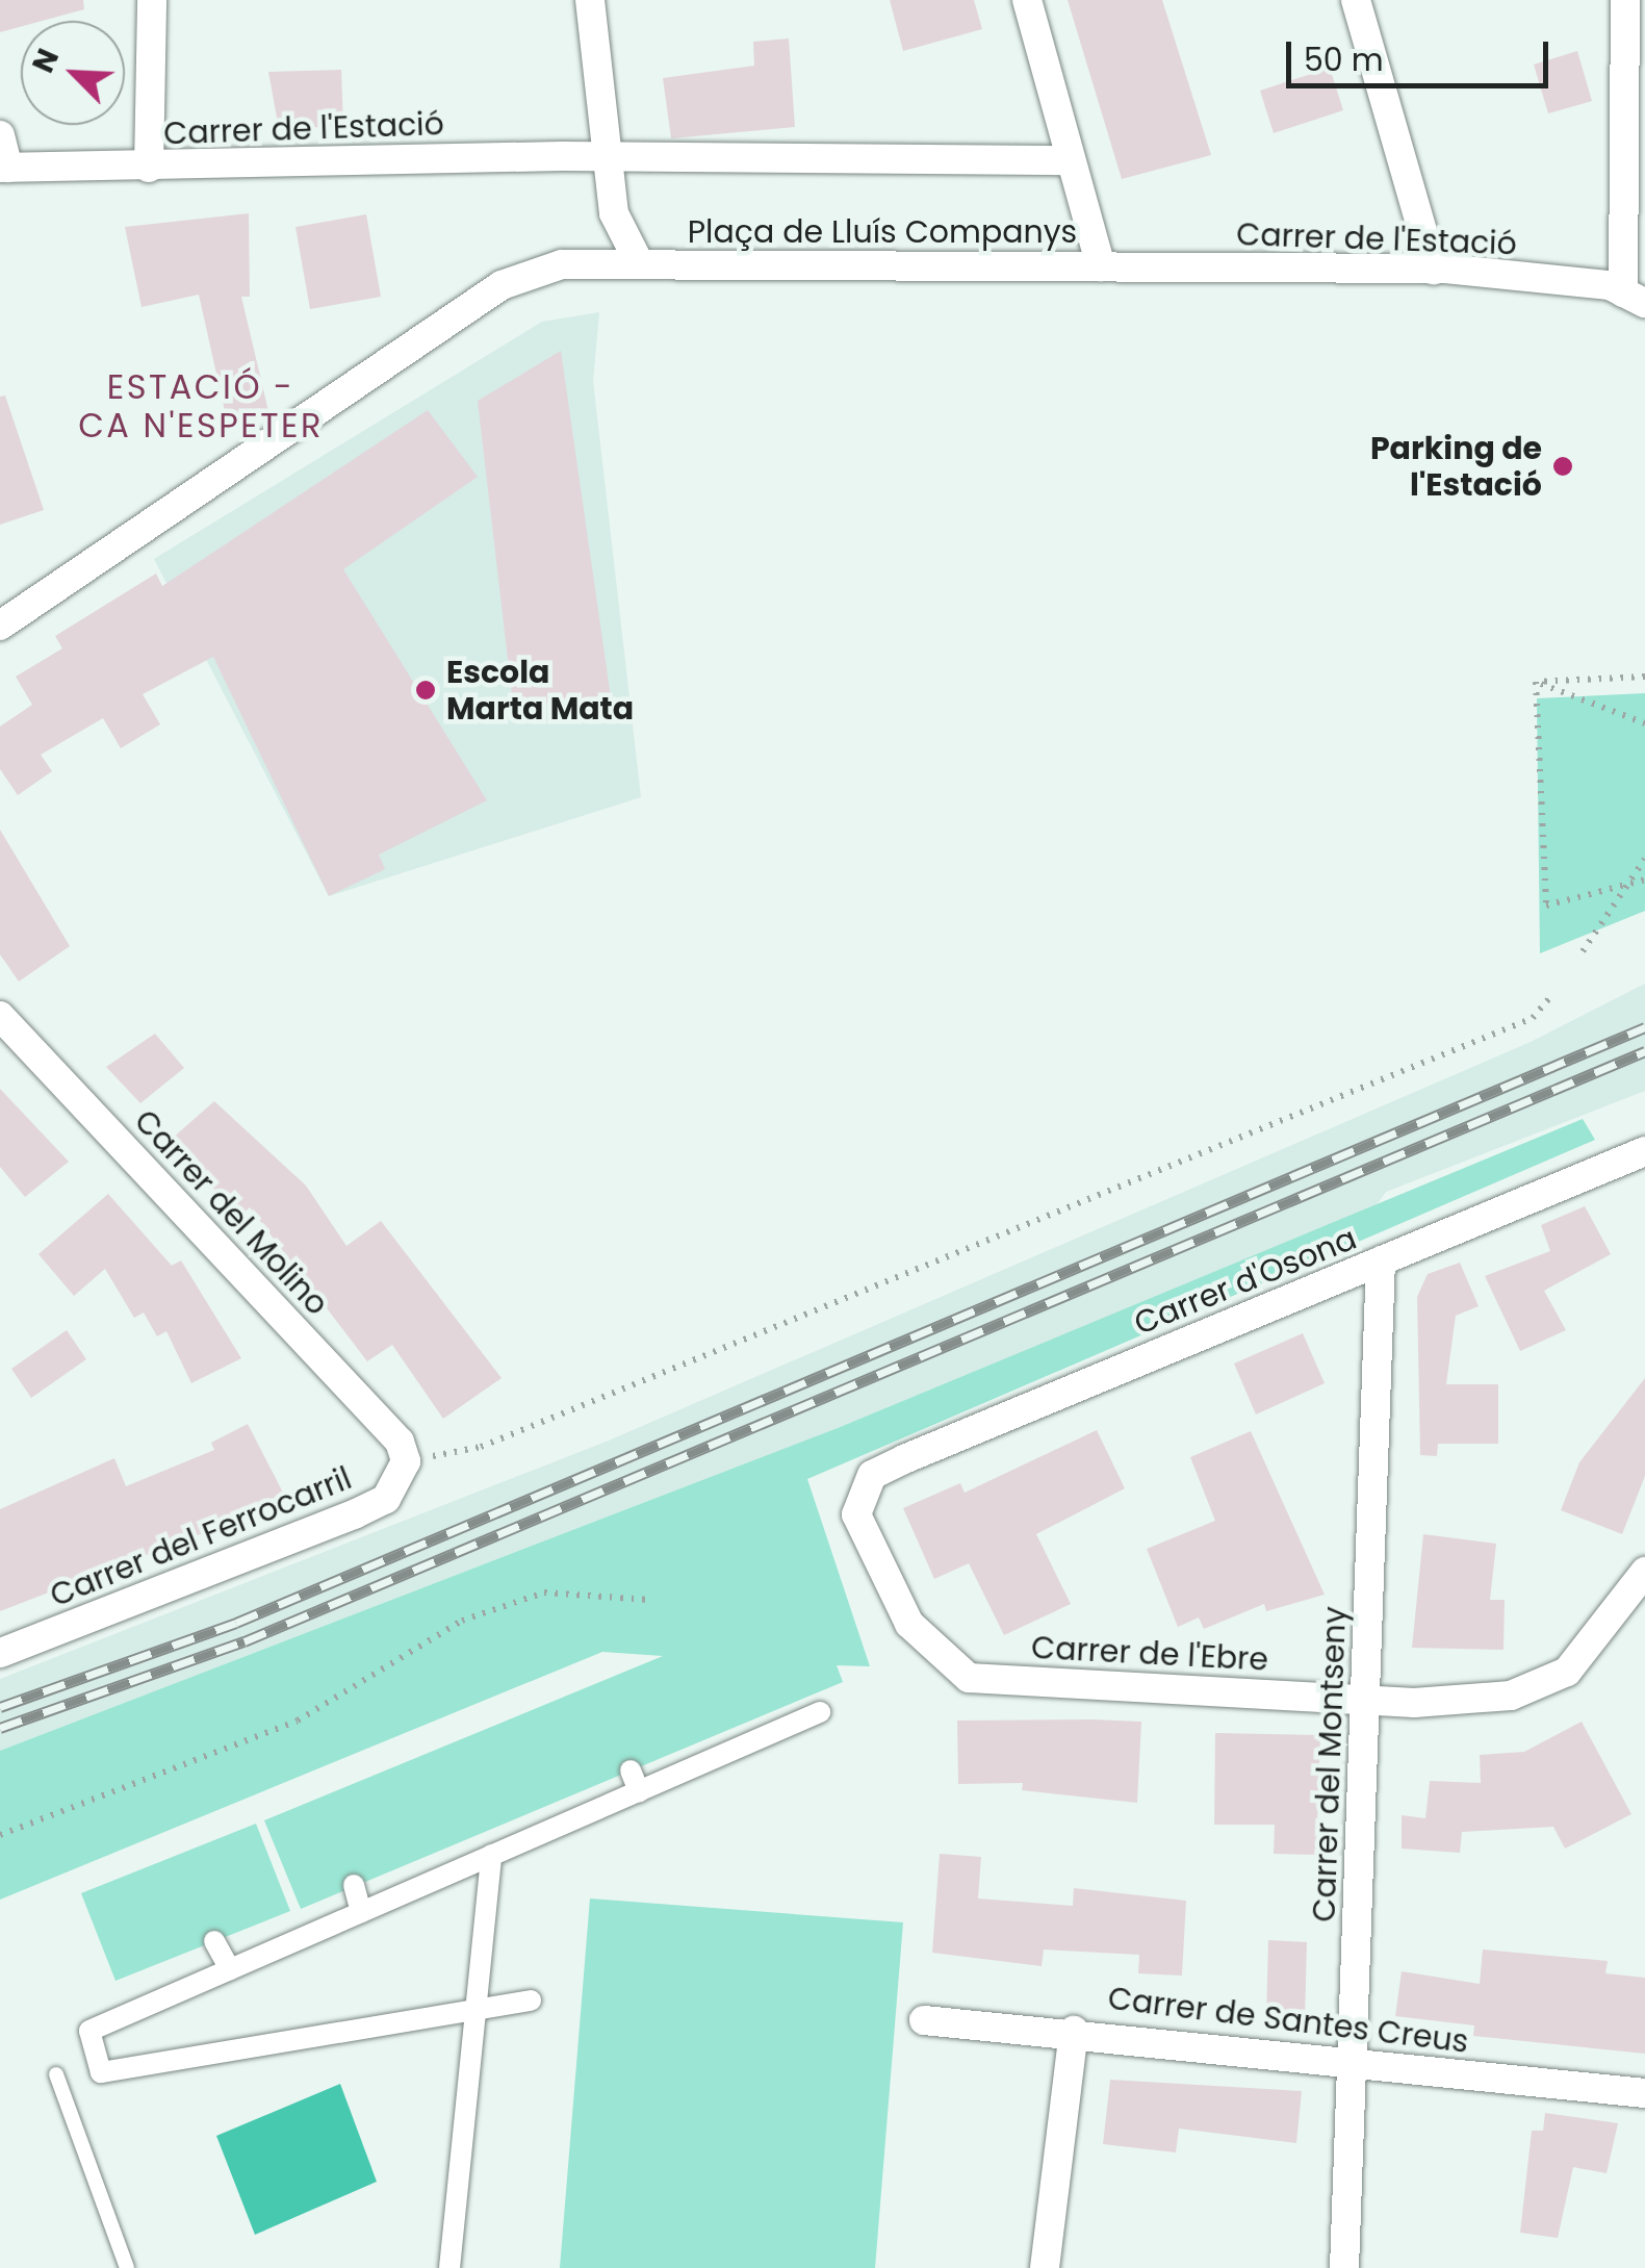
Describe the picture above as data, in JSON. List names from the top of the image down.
{
  "streets": {
    "street": [
      "Carrer de l'Estació",
      "Plaça de Lluís Companys",
      "Carrer del Molino",
      "Carrer d'Osona",
      "Carrer del Ferrocarril",
      "Carrer de l'Ebre",
      "Carrer del Montseny",
      "Carrer de Santes Creus"
    ]
  },
  "crossings": [
    ["Carrer de l'Estació", "Plaça de Lluís Companys"],
    ["Carrer del Molino", "Carrer del Ferrocarril"],
    ["Carrer d'Osona", "Carrer de l'Ebre"],
    ["Carrer d'Osona", "Carrer del Montseny"],
    ["Carrer de l'Ebre", "Carrer del Montseny"],
    ["Carrer del Montseny", "Carrer de Santes Creus"]
  ],
  "districts": ["ESTACIÓ - CA N'ESPETER"],
  "places": ["Parking de l'Estació", "Escola Marta Mata"],
  "scale_bar": "50 m",
  "north": "top left"
}
